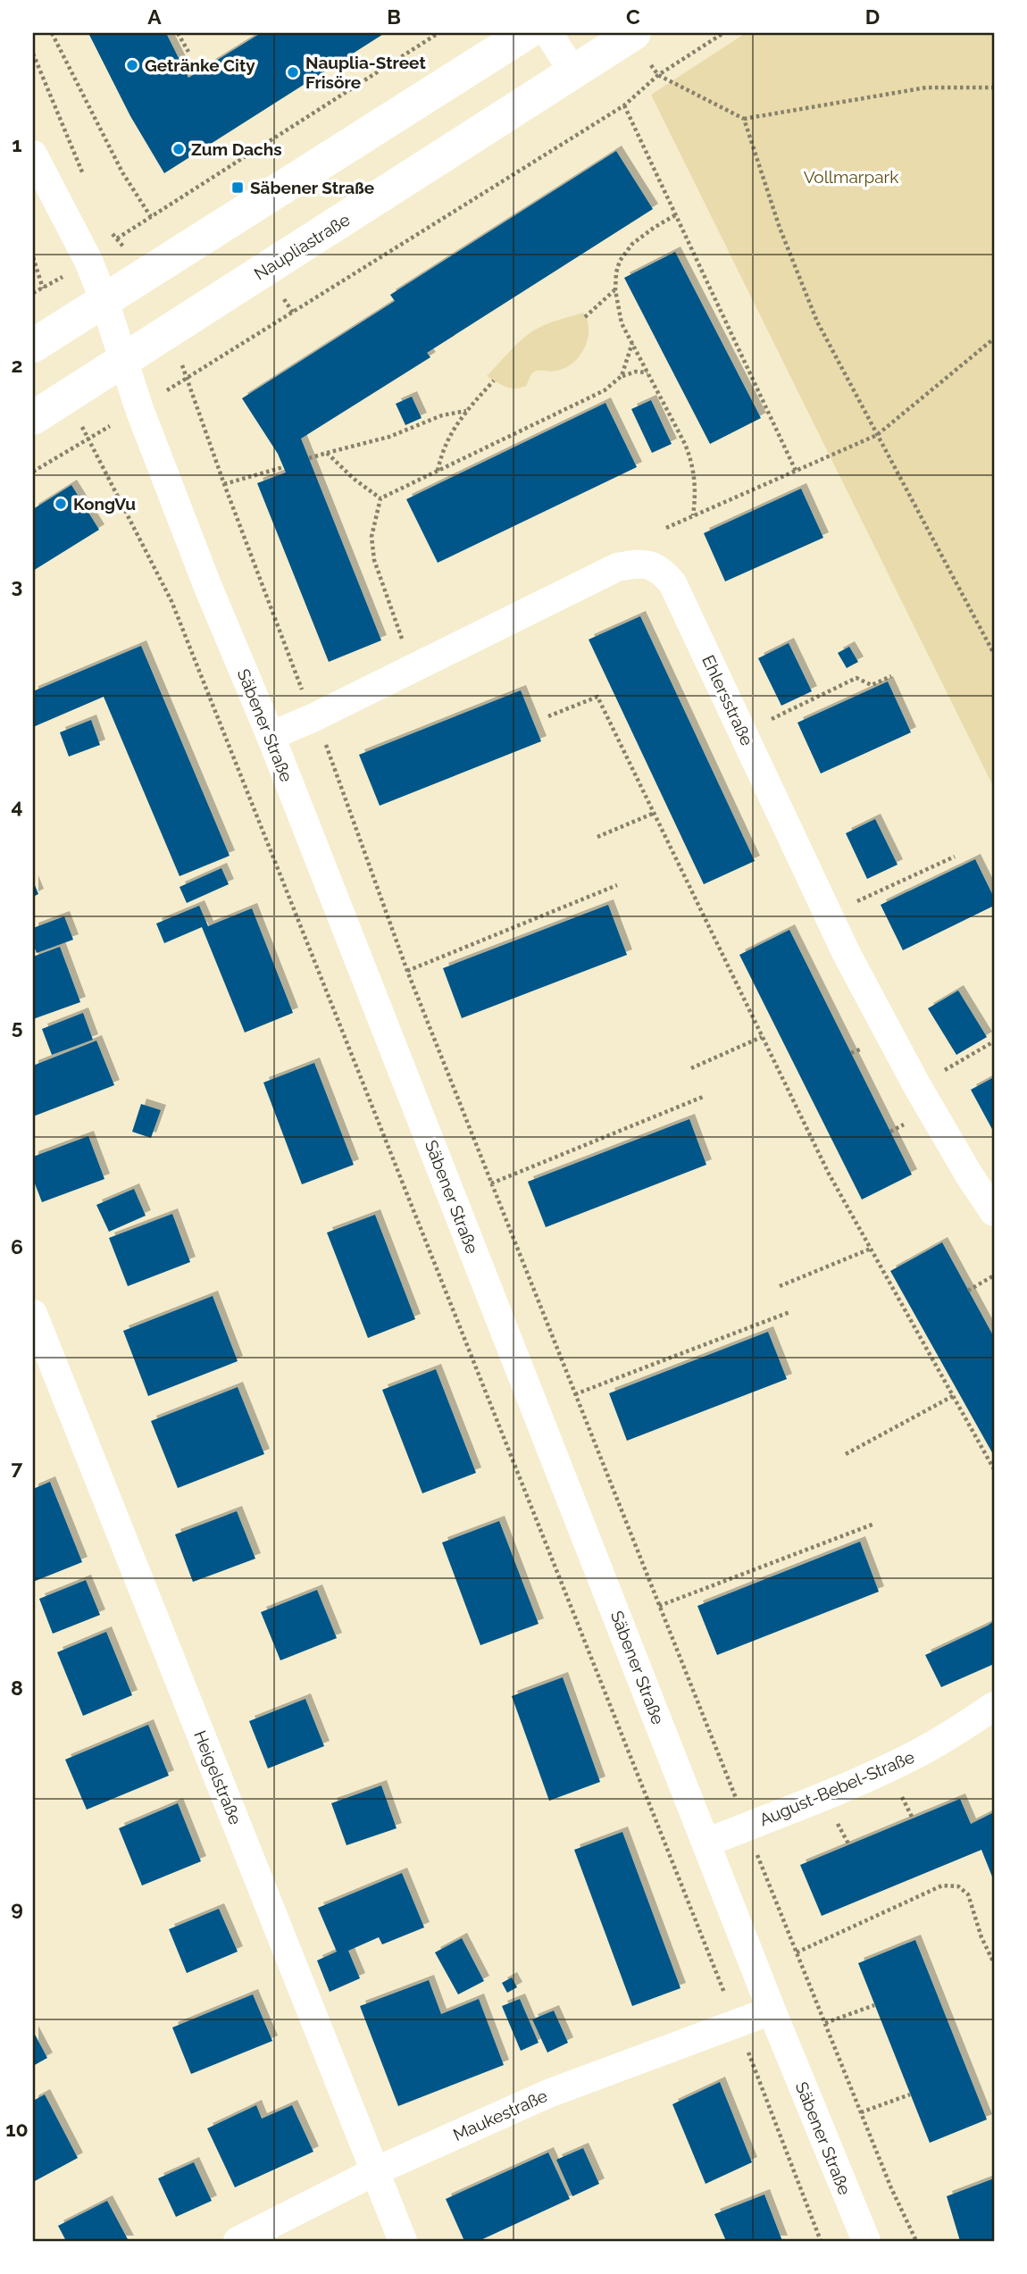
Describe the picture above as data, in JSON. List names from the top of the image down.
{
  "streets": {
    "street": [
      "Naupliastraße",
      "Ehlersstraße",
      "Säbener Straße",
      "Heigelstraße",
      "August-Bebel-Straße",
      "Maukestraße"
    ]
  },
  "crossings": [
    ["Naupliastraße", "Säbener Straße"],
    ["Ehlersstraße", "Säbener Straße"],
    ["Säbener Straße", "August-Bebel-Straße"],
    ["Säbener Straße", "Maukestraße"],
    ["Heigelstraße", "Maukestraße"]
  ],
  "parks": ["Vollmarpark"],
  "places": {
    "other": [
      "Getränke City",
      "Nauplia-Street Frisöre",
      "Zum Dachs",
      "KongVu"
    ],
    "transit": ["Säbener Straße"]
  },
  "grid": {
    "columns": [
      "A",
      "B",
      "C",
      "D"
    ],
    "rows": [
      "1",
      "2",
      "3",
      "4",
      "5",
      "6",
      "7",
      "8",
      "9",
      "10"
    ]
  }
}
